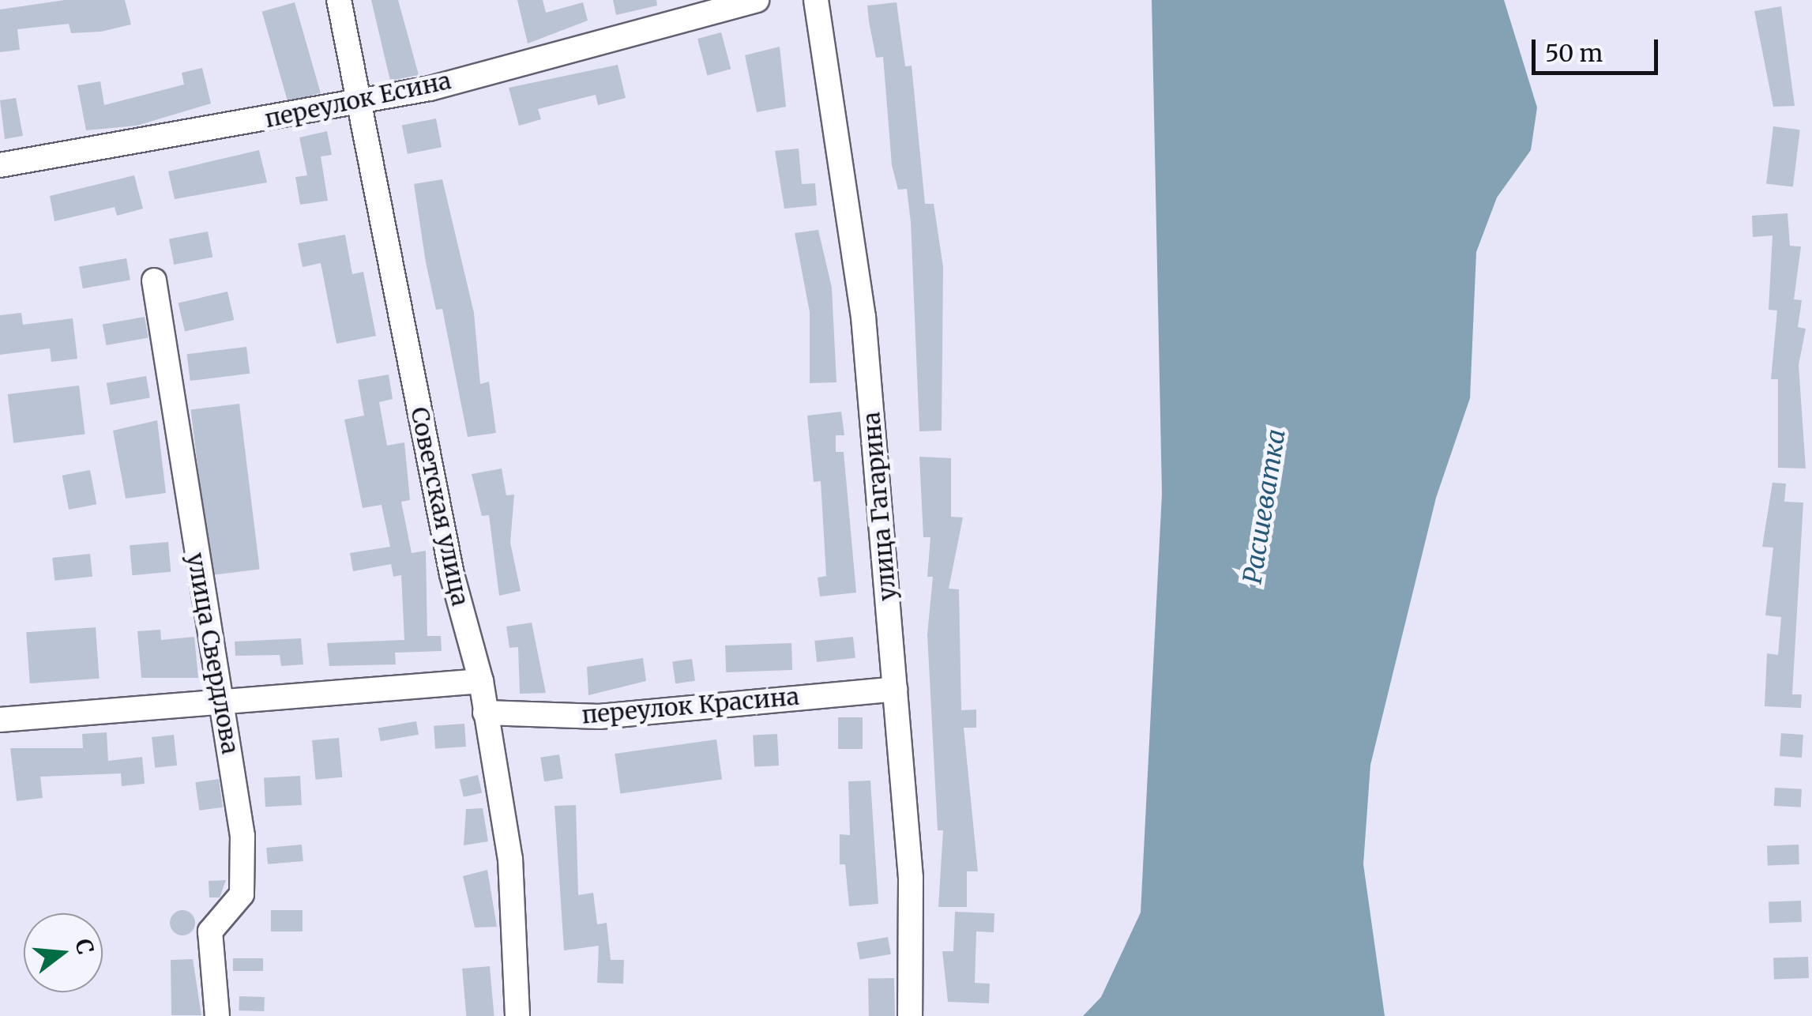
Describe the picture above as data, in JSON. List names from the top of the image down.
{
  "streets": {
    "street": [
      "переулок Есина",
      "Советская улица",
      "улица Гагарина",
      "улица Свердлова",
      "переулок Красина"
    ]
  },
  "crossings": [
    ["переулок Есина", "Советская улица"],
    ["Советская улица", "переулок Красина"],
    ["улица Гагарина", "переулок Красина"]
  ],
  "water": ["Расшеватка"],
  "scale_bar": "50 m",
  "north": "right"
}
